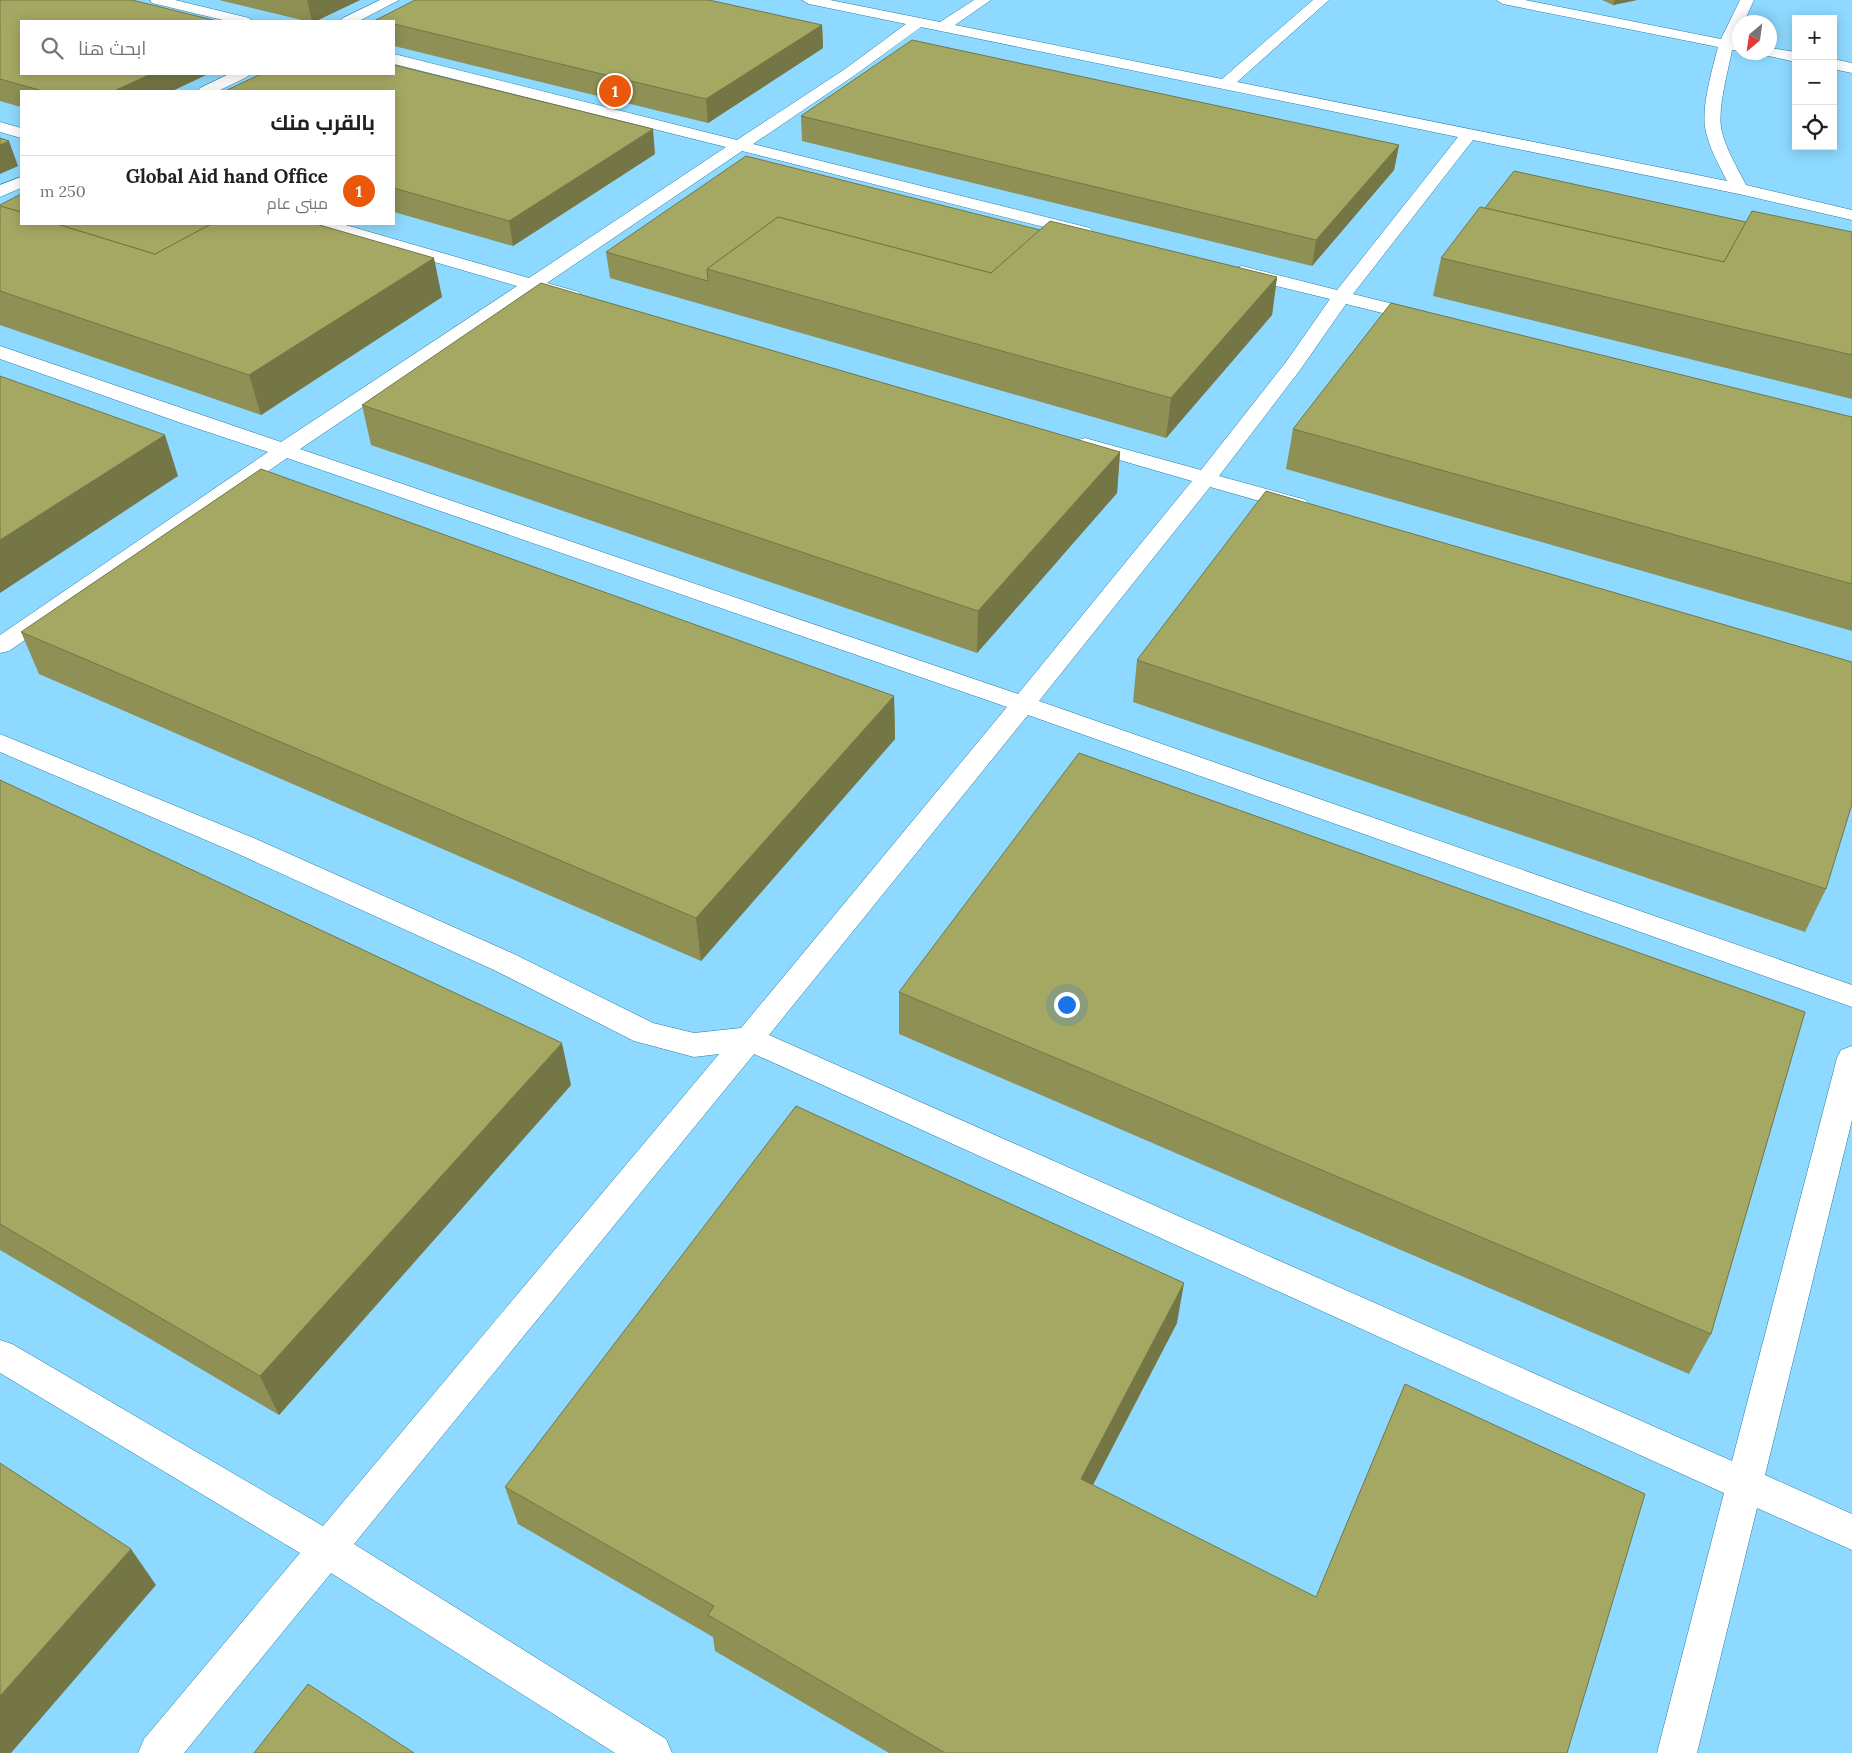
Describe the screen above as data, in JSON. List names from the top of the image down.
{
  "north": "bottom left",
  "page": {
    "map_buttons": ["+", "−"],
    "search": "ابحث هنا",
    "pins": "1",
    "heading": "بالقرب منك",
    "list": [
      {
        "mark": "1",
        "name": "Global Aid hand Office",
        "note": "مبنى عام",
        "value": "250 m"
      }
    ]
  }
}
